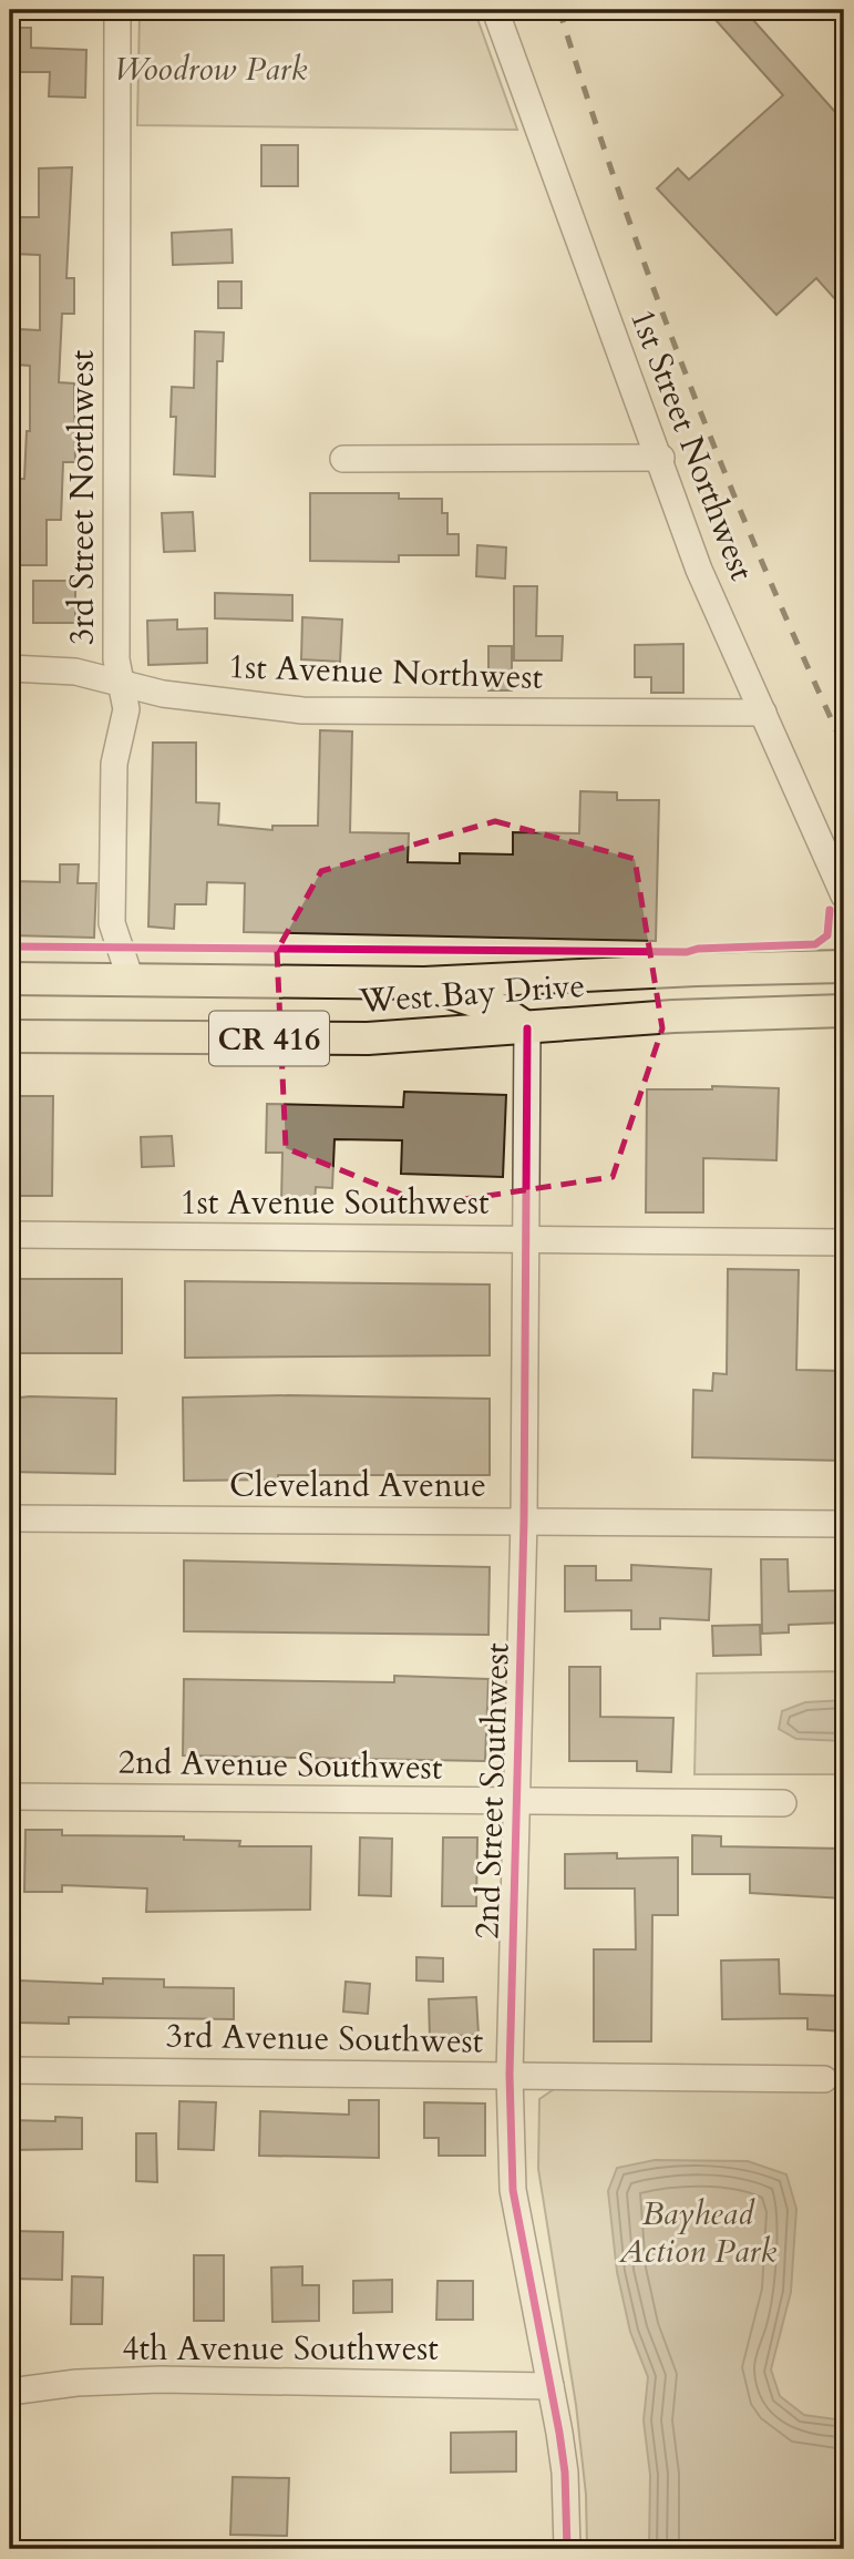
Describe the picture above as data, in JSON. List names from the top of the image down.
{
  "streets": {
    "main road": ["West Bay Drive", "CR 416"],
    "street": [
      "1st Street Northwest",
      "3rd Street Northwest",
      "1st Avenue Northwest",
      "1st Avenue Southwest",
      "Cleveland Avenue",
      "2nd Avenue Southwest",
      "2nd Street Southwest",
      "3rd Avenue Southwest",
      "4th Avenue Southwest"
    ]
  },
  "crossings": [
    ["1st Street Northwest", "1st Avenue Northwest"],
    ["3rd Street Northwest", "1st Avenue Northwest"],
    ["3rd Street Northwest", "West Bay Drive"],
    ["West Bay Drive", "2nd Street Southwest"],
    ["1st Avenue Southwest", "2nd Street Southwest"],
    ["Cleveland Avenue", "2nd Street Southwest"],
    ["2nd Avenue Southwest", "2nd Street Southwest"],
    ["2nd Street Southwest", "3rd Avenue Southwest"],
    ["2nd Street Southwest", "4th Avenue Southwest"]
  ],
  "parks": ["Woodrow Park", "Bayhead Action Park"]
}
